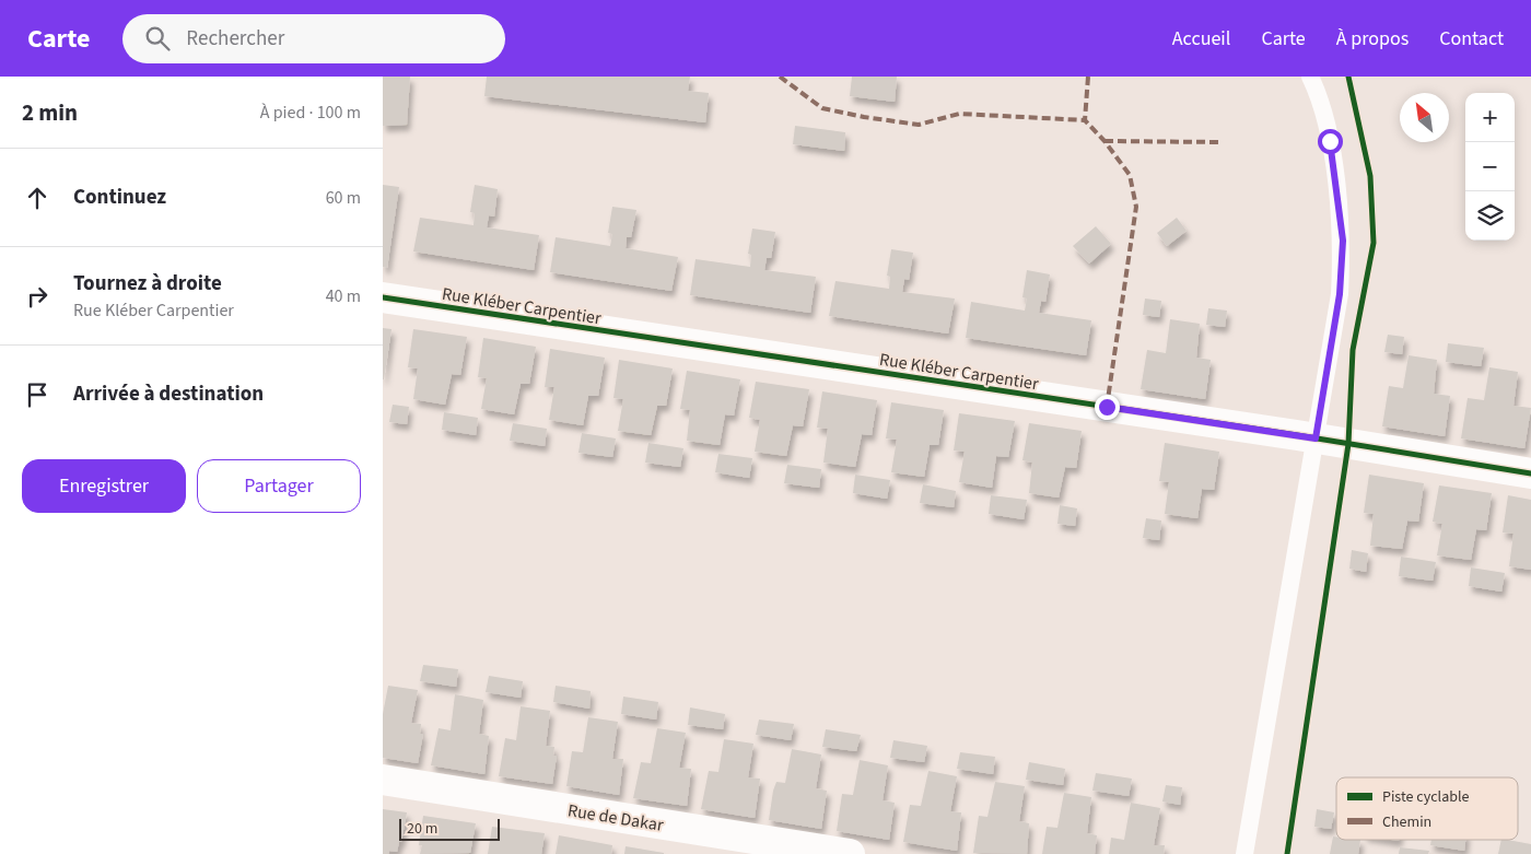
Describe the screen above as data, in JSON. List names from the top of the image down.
{
  "streets": {
    "street": ["Rue Kléber Carpentier", "Rue de Dakar"]
  },
  "legend": ["Piste cyclable", "Chemin"],
  "scale_bar": "20 m",
  "north": "top left",
  "page": {
    "header": "Carte",
    "search": "Rechercher",
    "nav": [
      "Accueil",
      "Carte",
      "À propos",
      "Contact"
    ],
    "heading": ["2 min", "À pied · 100 m"],
    "map_buttons": ["+", "−"],
    "list": [
      ["Continuez", "60 m"],
      ["Tournez à droite", "Rue Kléber Carpentier", "40 m"],
      "Arrivée à destination"
    ],
    "buttons": ["Enregistrer", "Partager"],
    "scale": "20 m"
  }
}
